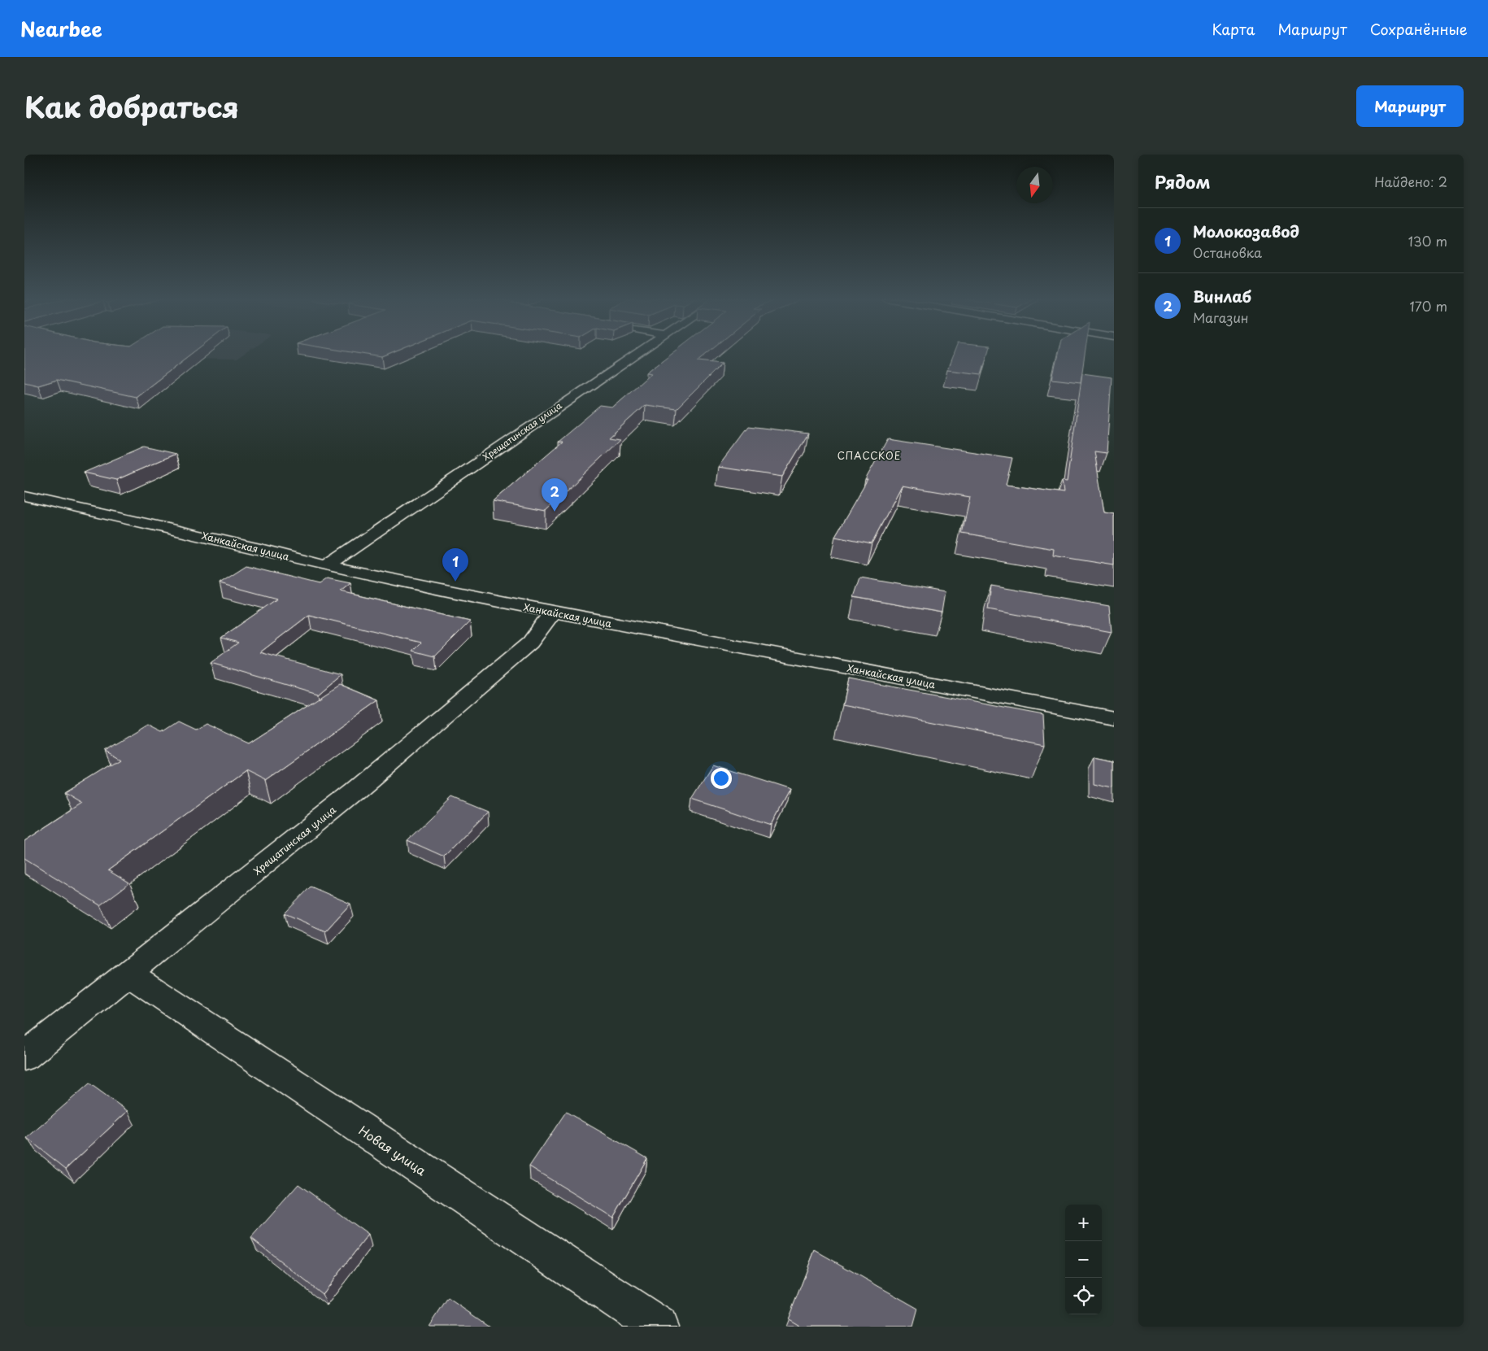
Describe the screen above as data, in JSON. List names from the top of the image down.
{
  "streets": {
    "street": ["Хрещатинская улица", "Ханкайская улица", "Новая улица"]
  },
  "crossings": [
    ["Хрещатинская улица", "Ханкайская улица"],
    ["Хрещатинская улица", "Новая улица"]
  ],
  "districts": ["СПАССКОЕ"],
  "north": "bottom",
  "page": {
    "header": "Nearbee",
    "nav": ["Карта", "Маршрут", "Сохранённые"],
    "title": "Как добраться",
    "buttons": "Маршрут",
    "heading": ["Рядом", "Найдено: 2"],
    "list": [
      {
        "mark": "1",
        "name": "Молокозавод",
        "note": "Остановка",
        "value": "130 m"
      },
      {
        "mark": "2",
        "name": "Винлаб",
        "note": "Магазин",
        "value": "170 m"
      }
    ],
    "pins": ["2", "1"],
    "map_buttons": ["+", "−"]
  }
}
